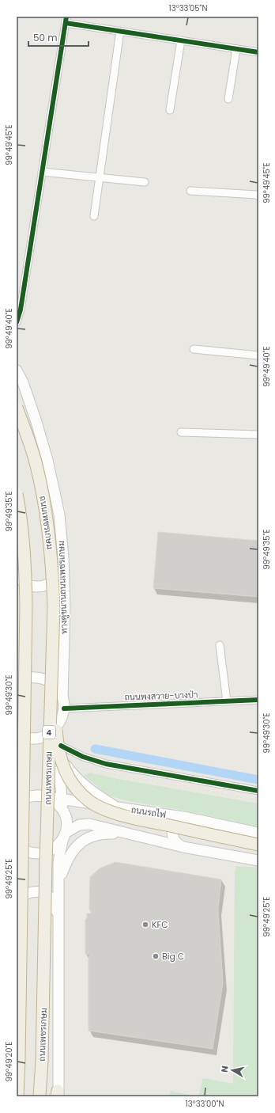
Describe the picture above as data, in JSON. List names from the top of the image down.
{
  "streets": {
    "highway": ["ถนนเพชรเกษม", "4"],
    "main road": ["ทางคู่ขนานถนนเพชรเกษม", "ถนนรถไฟ"],
    "street": ["ถนนพงสวาย-บางป่า"]
  },
  "crossings": [
    ["ถนนเพชรเกษม", "ทางคู่ขนานถนนเพชรเกษม"],
    ["ถนนเพชรเกษม", "ถนนพงสวาย-บางป่า"],
    ["ถนนเพชรเกษม", "ถนนรถไฟ"],
    ["ทางคู่ขนานถนนเพชรเกษม", "ถนนพงสวาย-บางป่า"]
  ],
  "places": ["KFC", "Big C"],
  "scale_bar": "50 m",
  "north": "left",
  "coordinates": [
    "13°33'05\"N",
    "99°49'45\"E",
    "99°49'40\"E",
    "99°49'35\"E",
    "99°49'30\"E",
    "99°49'25\"E",
    "99°49'20\"E",
    "13°33'00\"N"
  ]
}
